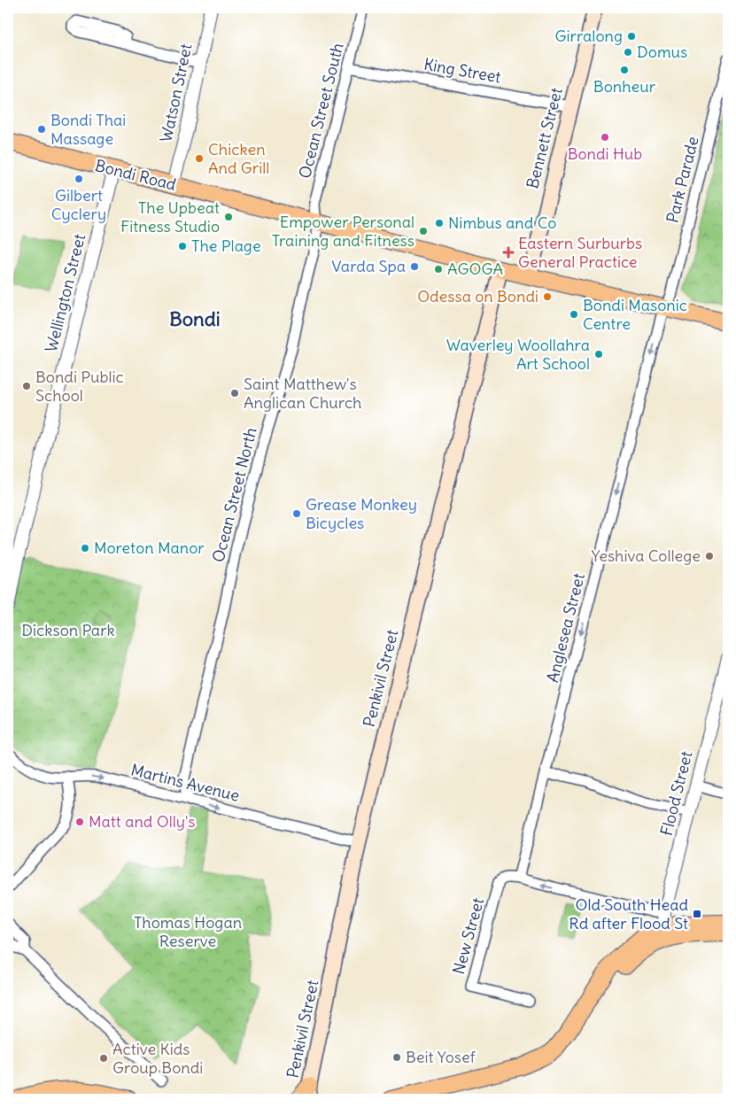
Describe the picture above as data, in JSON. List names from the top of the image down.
{
  "streets": {
    "main road": ["Bennett Street", "Bondi Road", "Penkivil Street"],
    "street": [
      "King Street",
      "Watson Street",
      "Ocean Street South",
      "Park Parade",
      "Wellington Street",
      "Ocean Street North",
      "Anglesea Street",
      "Martins Avenue",
      "Flood Street",
      "New Street"
    ]
  },
  "crossings": [
    ["King Street", "Ocean Street South"],
    ["King Street", "Bennett Street"],
    ["Watson Street", "Bondi Road"],
    ["Ocean Street South", "Bondi Road"],
    ["Ocean Street South", "Ocean Street North"],
    ["Bennett Street", "Bondi Road"],
    ["Bondi Road", "Park Parade"],
    ["Bondi Road", "Wellington Street"],
    ["Bondi Road", "Ocean Street North"],
    ["Bondi Road", "Anglesea Street"],
    ["Bondi Road", "Penkivil Street"],
    ["Park Parade", "Anglesea Street"],
    ["Ocean Street North", "Martins Avenue"],
    ["Anglesea Street", "New Street"],
    ["Penkivil Street", "Martins Avenue"]
  ],
  "one_way": ["Anglesea Street", "Martins Avenue"],
  "districts": ["Bondi"],
  "parks": ["Dickson Park", "Thomas Hogan Reserve"],
  "places": {
    "other": [
      "Girralong",
      "Domus",
      "Bonheur",
      "Bondi Thai Massage",
      "Bondi Hub",
      "Chicken And Grill",
      "Gilbert Cyclery",
      "The Upbeat Fitness Studio",
      "Nimbus and Co",
      "Empower Personal Training and Fitness",
      "The Plage",
      "Varda Spa",
      "AGOGA",
      "Odessa on Bondi",
      "Bondi Masonic Centre",
      "Waverley Woollahra Art School",
      "Bondi Public School",
      "Saint Matthew's Anglican Church",
      "Grease Monkey Bicycles",
      "Moreton Manor",
      "Yeshiva College",
      "Matt and Olly's",
      "Beit Yosef",
      "Active Kids Group Bondi"
    ],
    "health": ["Eastern Surburbs General Practice"],
    "transit": ["Old South Head Rd after Flood St"]
  }
}
